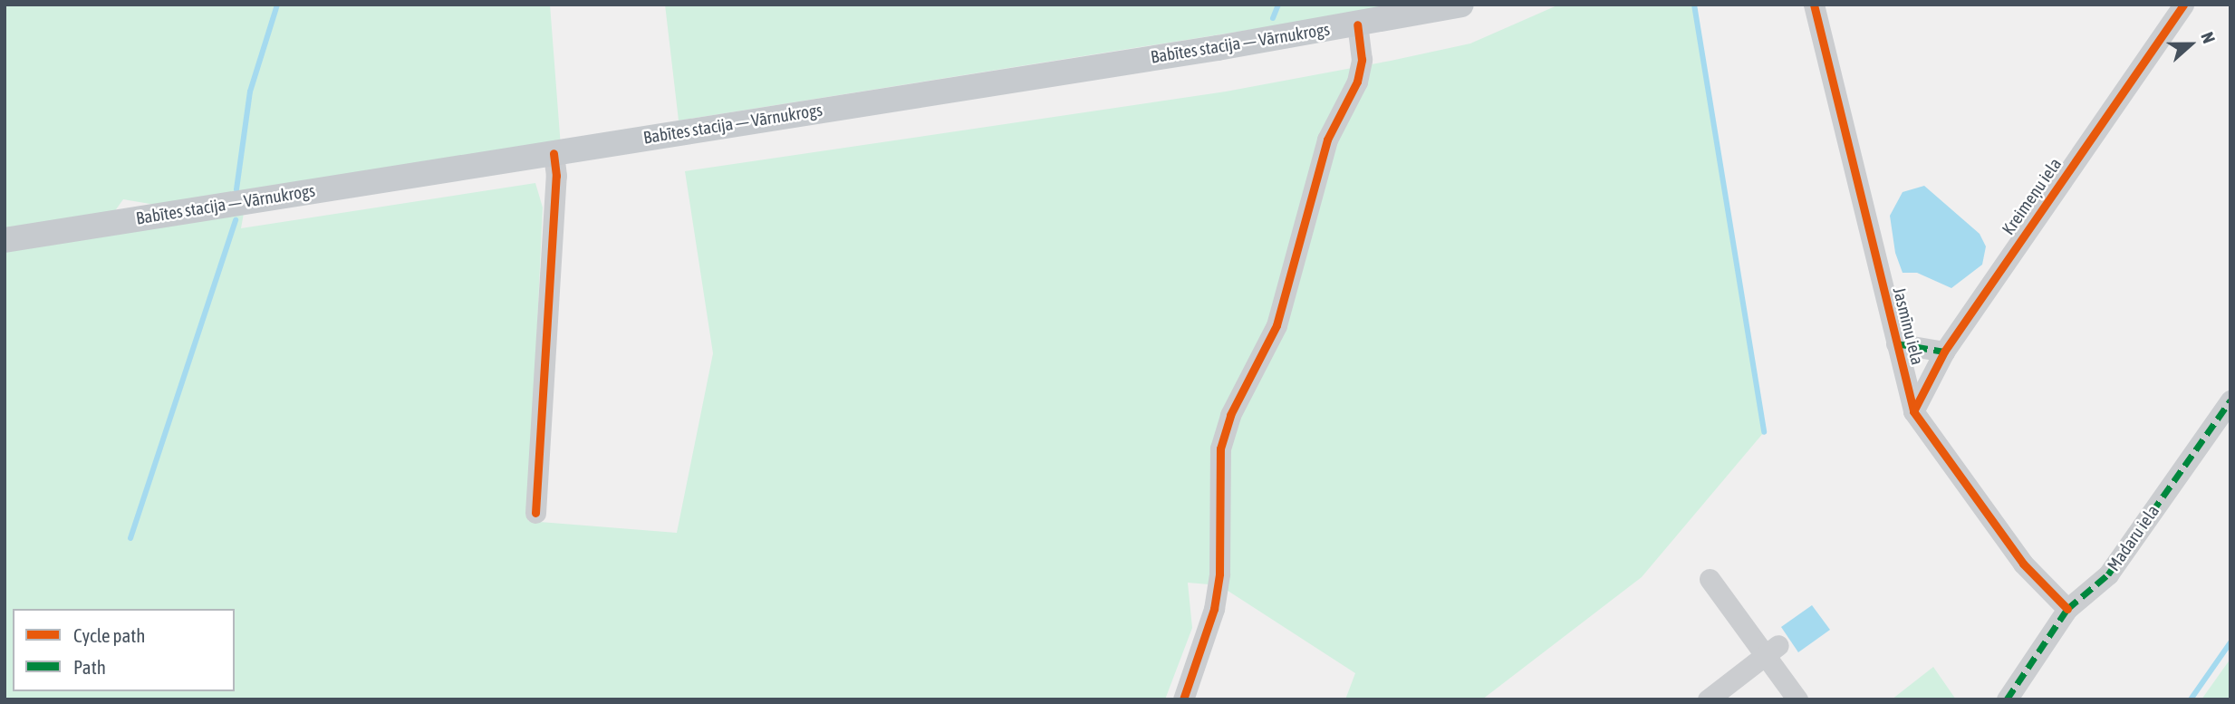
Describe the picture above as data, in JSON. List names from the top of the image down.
{
  "streets": {
    "main road": ["Babītes stacija — Vārnukrogs"],
    "street": ["Kreimeņu iela", "Jasmīnu iela", "Madaru iela"]
  },
  "crossings": [
    ["Kreimeņu iela", "Jasmīnu iela"],
    ["Jasmīnu iela", "Madaru iela"]
  ],
  "legend": ["Cycle path", "Path"],
  "north": "right"
}
